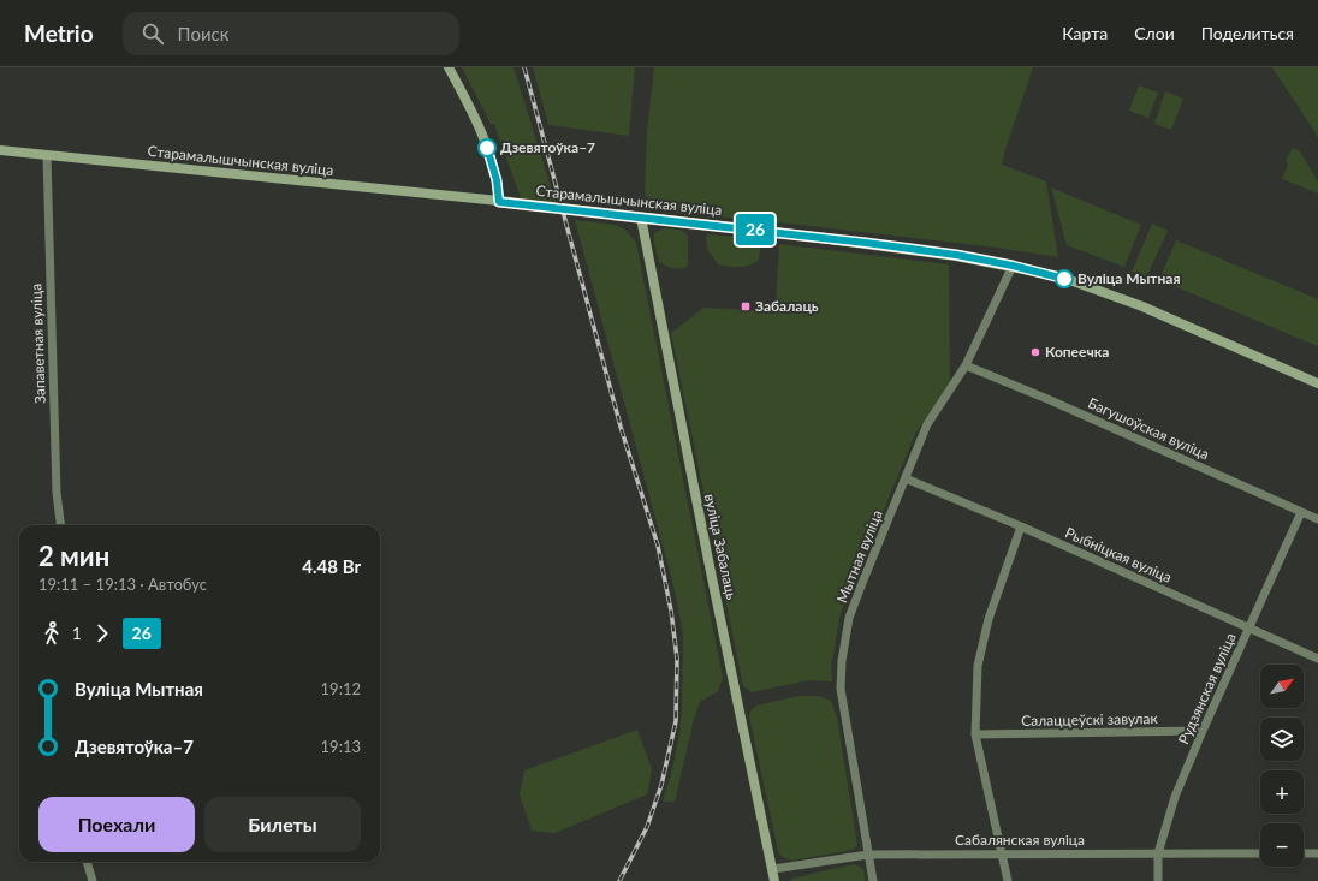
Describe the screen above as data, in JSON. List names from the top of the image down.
{
  "streets": {
    "main road": ["Старамалышчынская вуліца", "вуліца Забалаць"],
    "street": [
      "Запаветная вуліца",
      "Багушоўская вуліца",
      "Рыбніцкая вуліца",
      "Мытная вуліца",
      "Рудзянская вуліца",
      "Салаццеўскі завулак",
      "Сабалянская вуліца"
    ]
  },
  "crossings": [
    ["Старамалышчынская вуліца", "Запаветная вуліца"],
    ["Старамалышчынская вуліца", "вуліца Забалаць"],
    ["Старамалышчынская вуліца", "Мытная вуліца"],
    ["Багушоўская вуліца", "Мытная вуліца"],
    ["Багушоўская вуліца", "Рудзянская вуліца"],
    ["вуліца Забалаць", "Сабалянская вуліца"],
    ["Рыбніцкая вуліца", "Мытная вуліца"],
    ["Рыбніцкая вуліца", "Рудзянская вуліца"],
    ["Мытная вуліца", "Сабалянская вуліца"],
    ["Рудзянская вуліца", "Салаццеўскі завулак"],
    ["Рудзянская вуліца", "Сабалянская вуліца"]
  ],
  "places": {
    "other": ["Дзевятоўка–7", "Вуліца Мытная", "Копеечка"],
    "transit": ["Забалаць"]
  },
  "lines": ["bus line 26"],
  "north": "top right",
  "page": {
    "header": "Metrio",
    "search": "Поиск",
    "nav": ["Карта", "Слои", "Поделиться"],
    "on_map": "26",
    "heading": ["2 мин", "19:11 – 19:13 · Автобус", "4.48 Br"],
    "legs": ["1", "26"],
    "list": [
      {
        "name": "Вуліца Мытная",
        "value": "19:12"
      },
      {
        "name": "Дзевятоўка–7",
        "value": "19:13"
      }
    ],
    "map_buttons": ["+", "−"],
    "buttons": ["Поехали", "Билеты"]
  }
}
